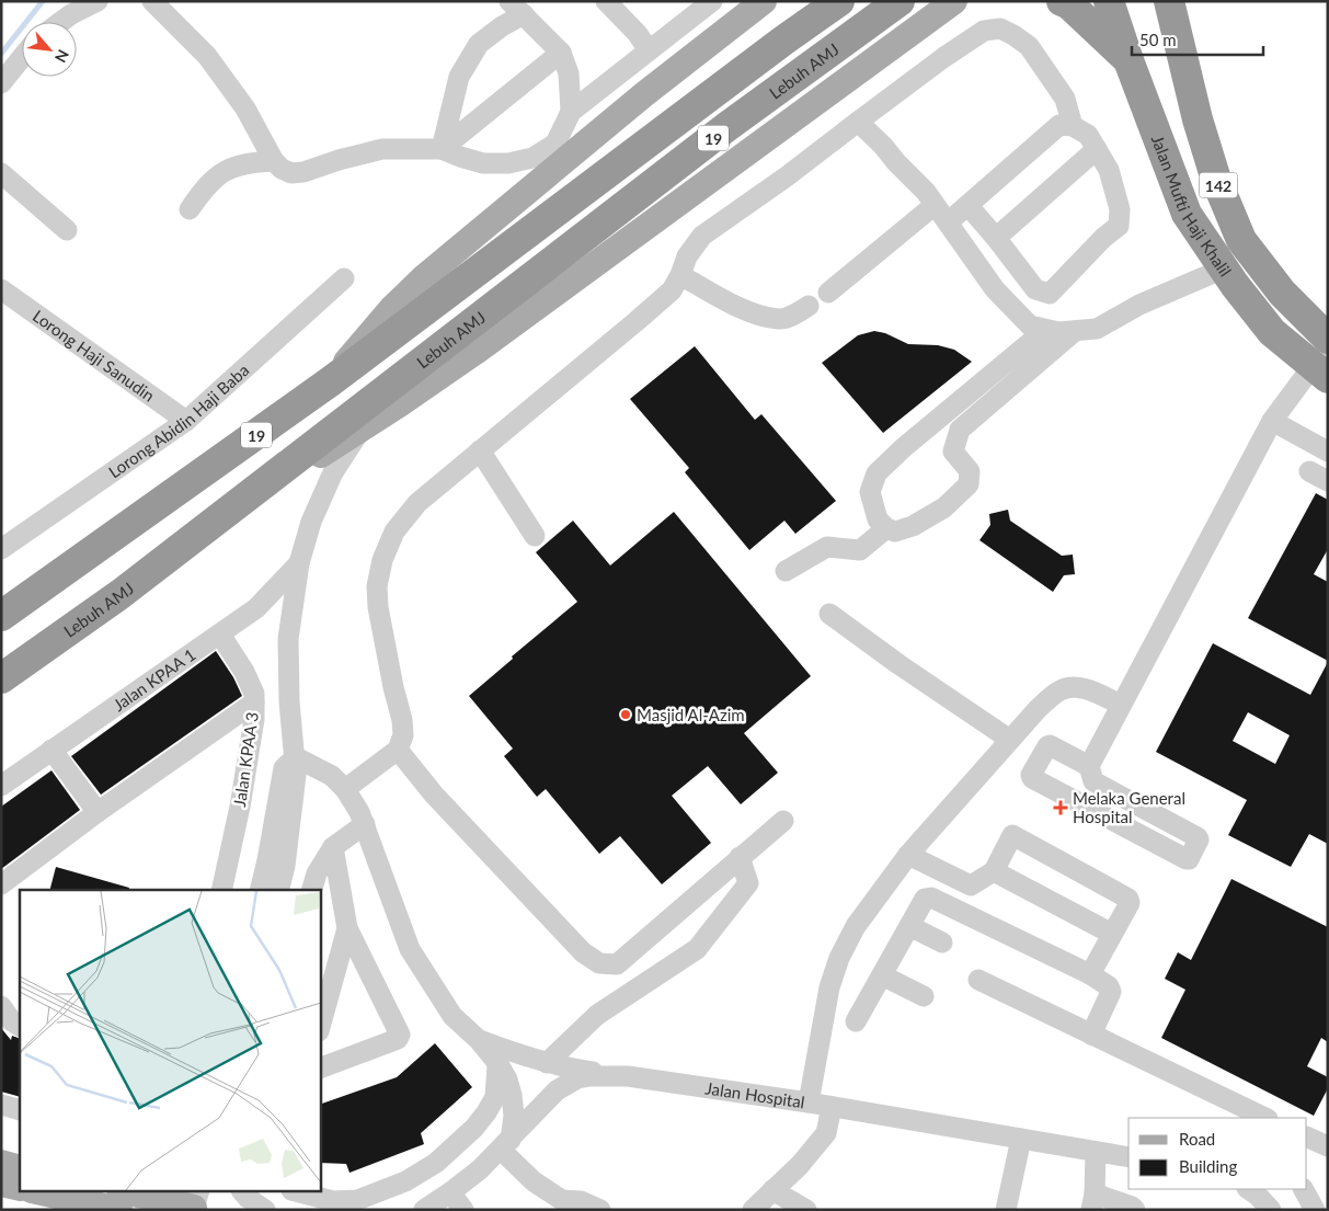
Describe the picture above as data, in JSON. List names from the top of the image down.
{
  "streets": {
    "highway": [
      "Lebuh AMJ",
      "19",
      "142",
      "Jalan Mufti Haji Khalil"
    ],
    "street": [
      "Lorong Haji Sanudin",
      "Lorong Abidin Haji Baba",
      "Jalan KPAA 1",
      "Jalan KPAA 3",
      "Jalan Hospital"
    ]
  },
  "crossings": [
    ["Lorong Haji Sanudin", "Lorong Abidin Haji Baba"],
    ["Jalan KPAA 1", "Jalan KPAA 3"]
  ],
  "places": {
    "other": ["Masjid Al-Azim"],
    "health": ["Melaka General Hospital"]
  },
  "legend": ["Road", "Building"],
  "scale_bar": "50 m",
  "north": "bottom right"
}
